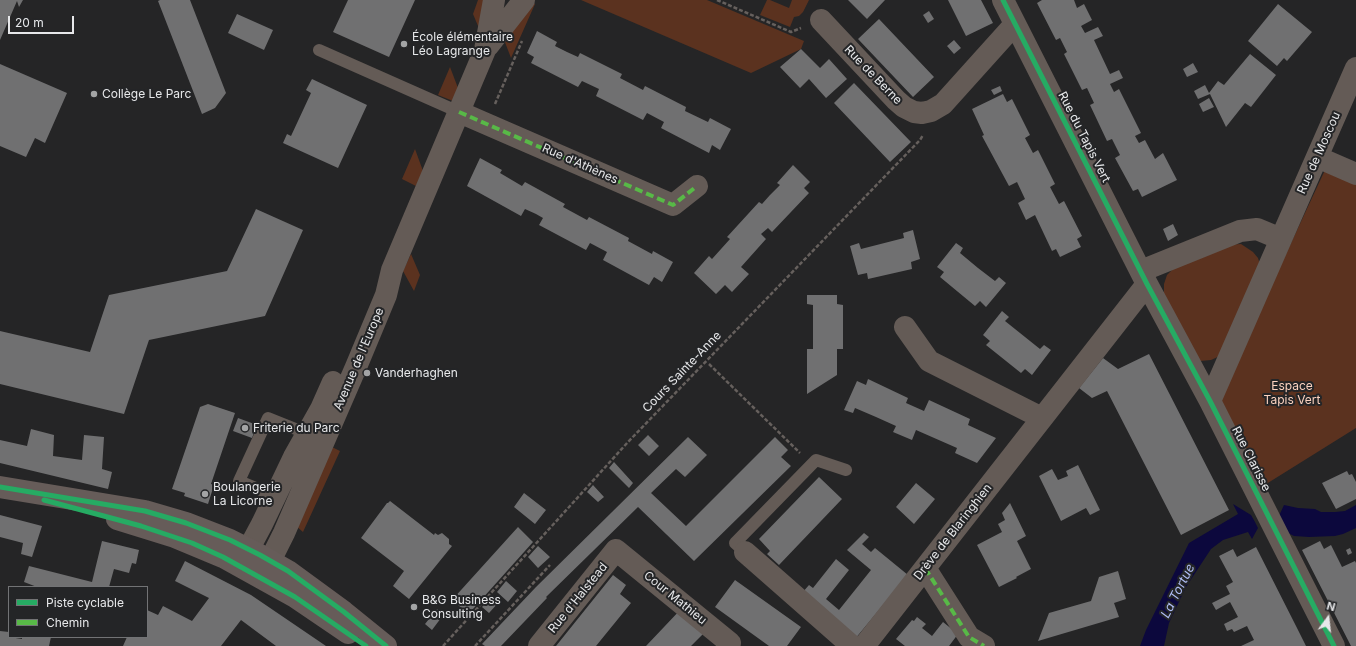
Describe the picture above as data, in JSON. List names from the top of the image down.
{
  "streets": {
    "street": [
      "Rue de Berne",
      "Rue du Tapis Vert",
      "Rue de Moscou",
      "Rue d'Athènes",
      "Avenue de l'Europe",
      "Rue Clarisse",
      "Drève de Blaringhien",
      "Rue d'Halstead",
      "Cour Mathieu"
    ],
    "path": ["Cours Sainte-Anne"]
  },
  "crossings": [
    ["Rue de Berne", "Cours Sainte-Anne"],
    ["Rue du Tapis Vert", "Rue Clarisse"],
    ["Rue du Tapis Vert", "Drève de Blaringhien"],
    ["Rue de Moscou", "Rue Clarisse"],
    ["Rue d'Athènes", "Avenue de l'Europe"],
    ["Rue Clarisse", "Drève de Blaringhien"],
    ["Rue d'Halstead", "Cour Mathieu"]
  ],
  "water": ["La Tortue"],
  "parks": ["Espace Tapis Vert"],
  "places": [
    "École élémentaire Léo Lagrange",
    "Collège Le Parc",
    "Vanderhaghen",
    "Friterie du Parc",
    "Boulangerie La Licorne",
    "B&G Business Consulting"
  ],
  "legend": ["Piste cyclable", "Chemin"],
  "scale_bar": "20 m",
  "north": "top"
}
